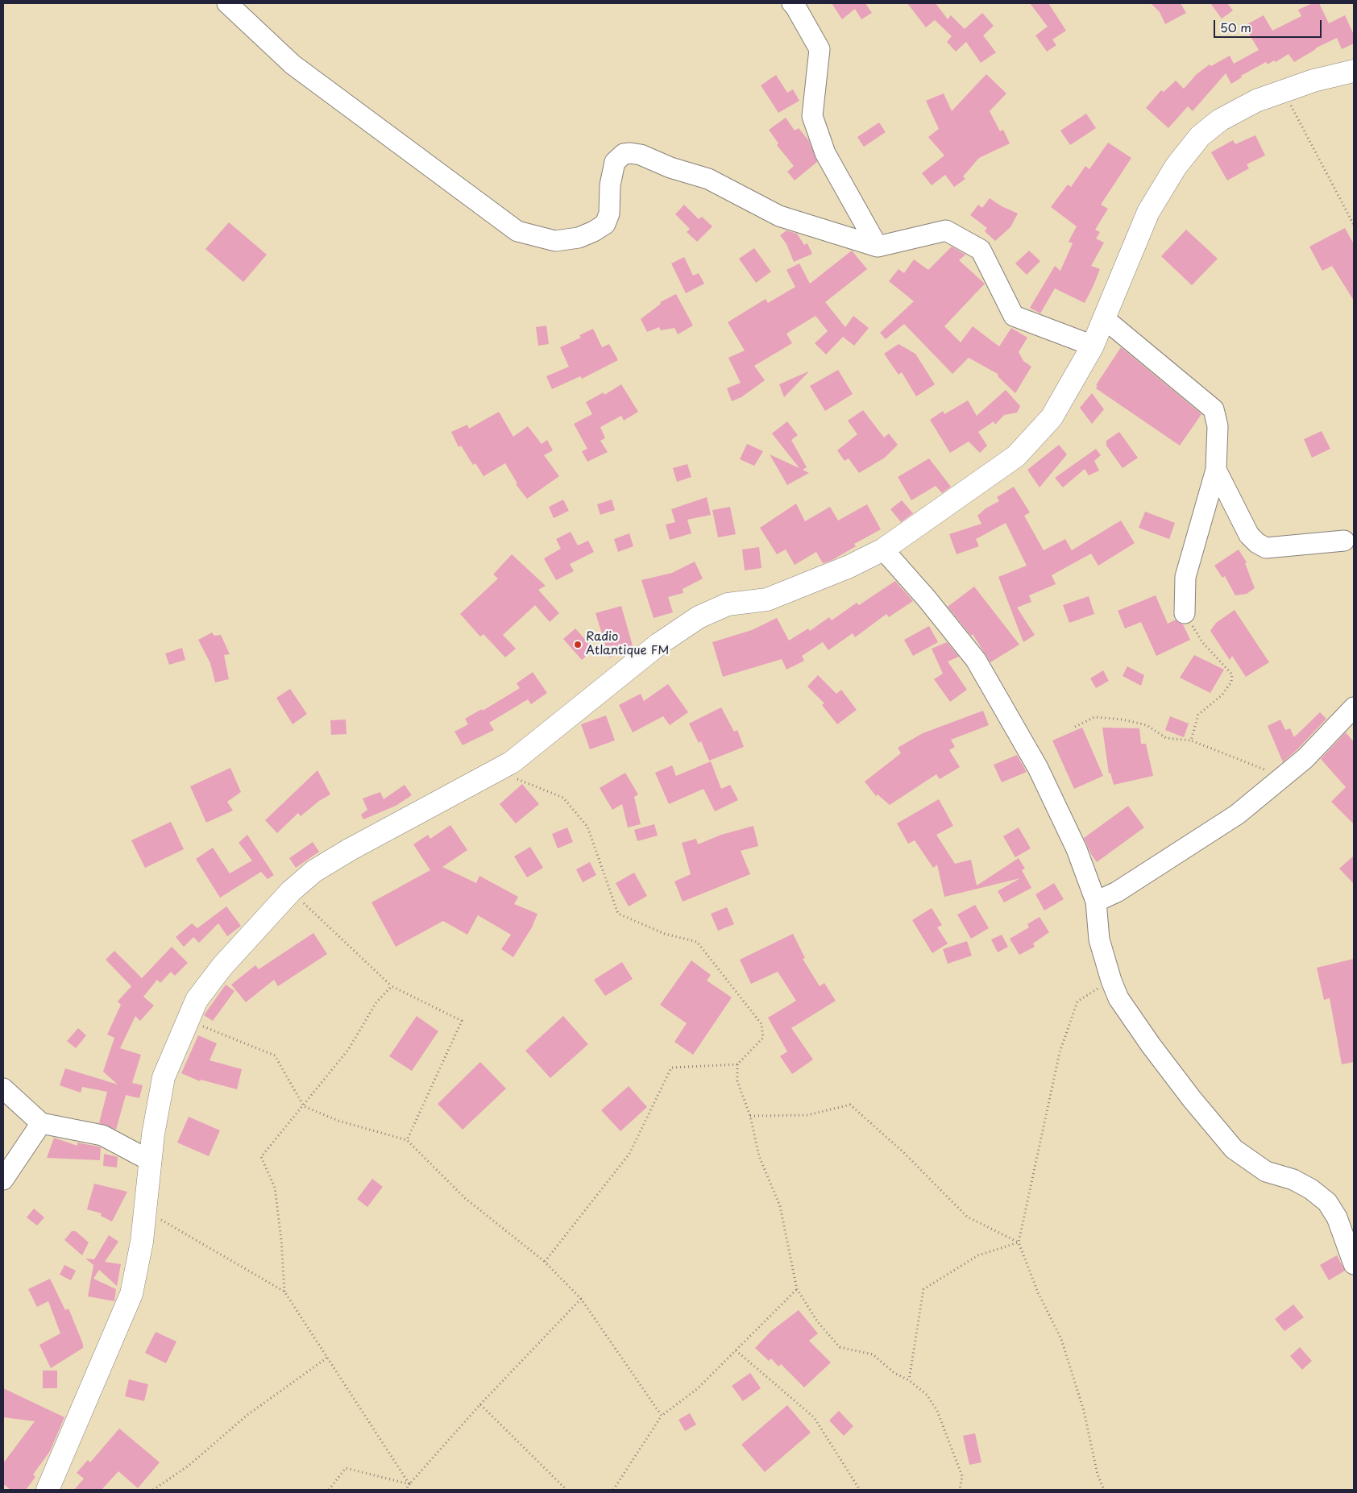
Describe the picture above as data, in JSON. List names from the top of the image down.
{
  "places": ["Radio Atlantique FM"],
  "scale_bar": "50 m"
}
